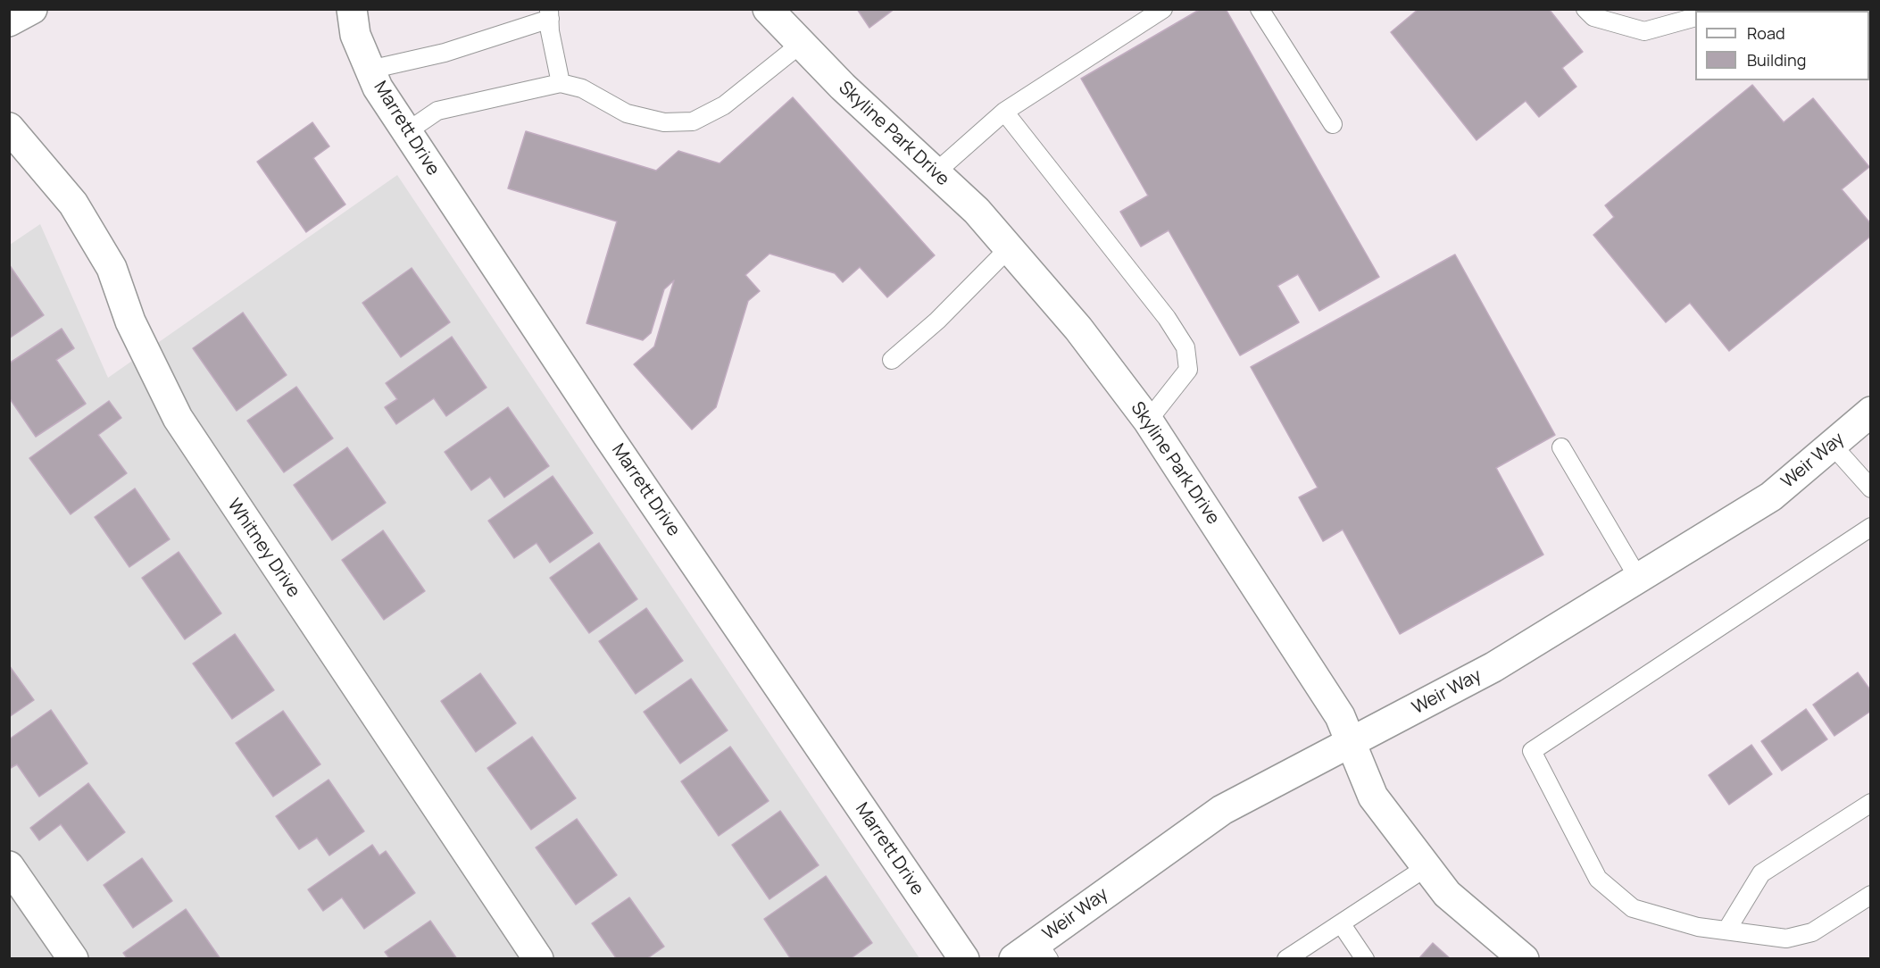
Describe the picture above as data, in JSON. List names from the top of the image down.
{
  "streets": {
    "street": [
      "Marrett Drive",
      "Skyline Park Drive",
      "Weir Way",
      "Whitney Drive"
    ]
  },
  "crossings": [
    ["Skyline Park Drive", "Weir Way"]
  ],
  "legend": ["Road", "Building"]
}
